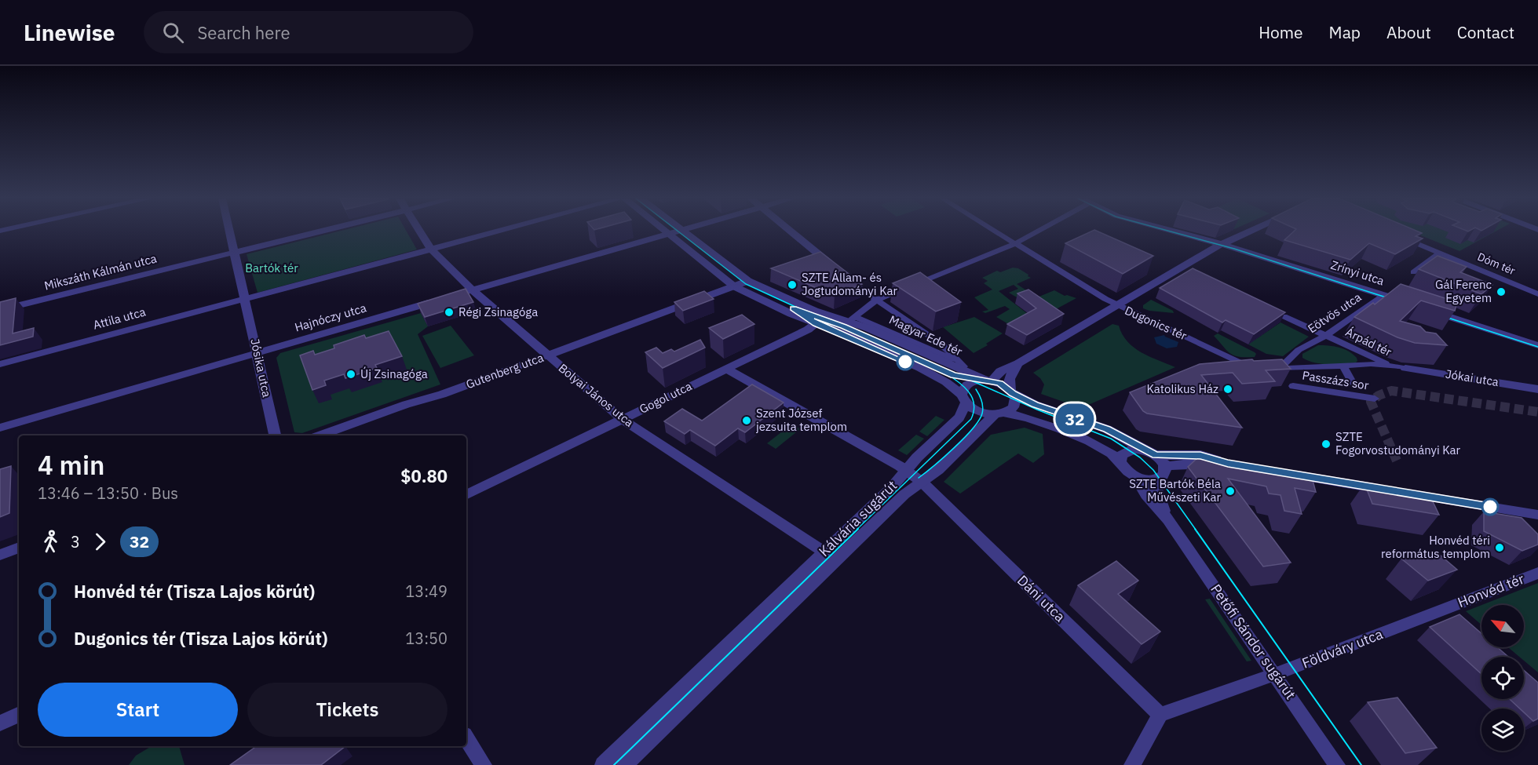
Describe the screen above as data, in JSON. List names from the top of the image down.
{
  "streets": {
    "street": [
      "Dóm tér",
      "Mikszáth Kálmán utca",
      "Zrínyi utca",
      "Eötvös utca",
      "Hajnóczy utca",
      "Attila utca",
      "Dugonics tér",
      "Magyar Ede tér",
      "Árpád tér",
      "Jósika utca",
      "Gutenberg utca",
      "Jókai utca",
      "Passzázs sor",
      "Bolyai János utca",
      "Gogol utca",
      "Kálvária sugárút",
      "Honvéd tér",
      "Dáni utca",
      "Petőfi Sándor sugárút",
      "Földváry utca"
    ]
  },
  "crossings": [
    ["Zrínyi utca", "Eötvös utca"],
    ["Eötvös utca", "Árpád tér"],
    ["Hajnóczy utca", "Jósika utca"],
    ["Hajnóczy utca", "Bolyai János utca"],
    ["Attila utca", "Jósika utca"],
    ["Dugonics tér", "Petőfi Sándor sugárút"],
    ["Gutenberg utca", "Bolyai János utca"],
    ["Bolyai János utca", "Gogol utca"],
    ["Bolyai János utca", "Kálvária sugárút"],
    ["Kálvária sugárút", "Dáni utca"],
    ["Honvéd tér", "Földváry utca"],
    ["Dáni utca", "Földváry utca"],
    ["Petőfi Sándor sugárút", "Földváry utca"]
  ],
  "parks": ["Bartók tér"],
  "places": [
    "SZTE Állam- és Jogtudományi Kar",
    "Gál Ferenc Egyetem",
    "Régi Zsinagóga",
    "Új Zsinagóga",
    "Katolikus Ház",
    "Szent József jezsuita templom",
    "SZTE Fogorvostudományi Kar",
    "SZTE Bartók Béla Művészeti Kar",
    "Honvéd téri református templom"
  ],
  "lines": ["bus line 32"],
  "north": "top left",
  "page": {
    "header": "Linewise",
    "search": "Search here",
    "nav": [
      "Home",
      "Map",
      "About",
      "Contact"
    ],
    "on_map": "32",
    "heading": ["4 min", "13:46 – 13:50 · Bus", "$0.80"],
    "legs": ["3", "32"],
    "list": [
      {
        "name": "Honvéd tér (Tisza Lajos körút)",
        "value": "13:49"
      },
      {
        "name": "Dugonics tér (Tisza Lajos körút)",
        "value": "13:50"
      }
    ],
    "buttons": ["Start", "Tickets"]
  }
}
